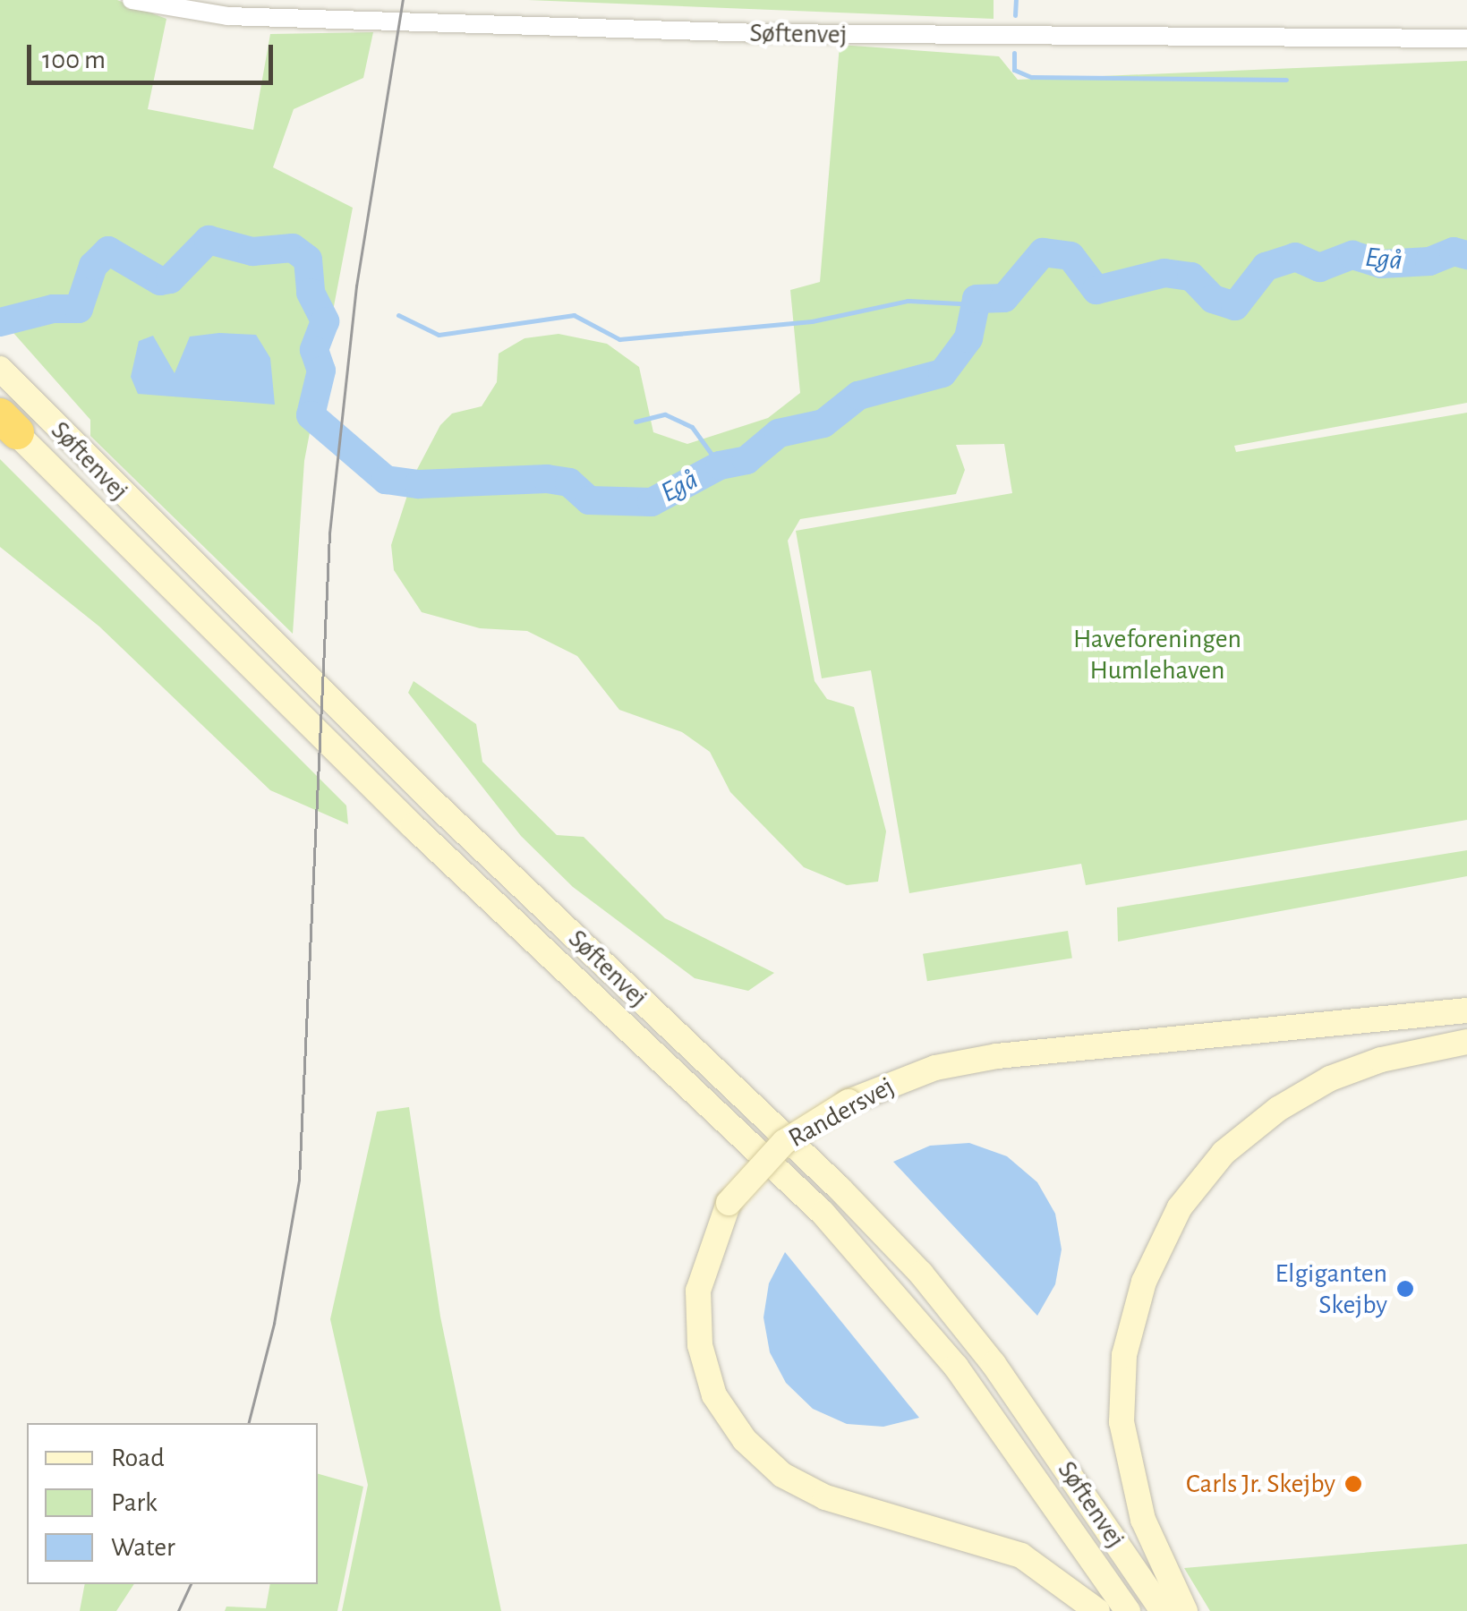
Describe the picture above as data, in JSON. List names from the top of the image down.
{
  "streets": {
    "main road": ["Søftenvej", "Randersvej"]
  },
  "water": ["Egå"],
  "parks": ["Haveforeningen Humlehaven"],
  "places": ["Elgiganten Skejby", "Carls Jr. Skejby"],
  "legend": ["Road", "Park", "Water"],
  "scale_bar": "100 m"
}
